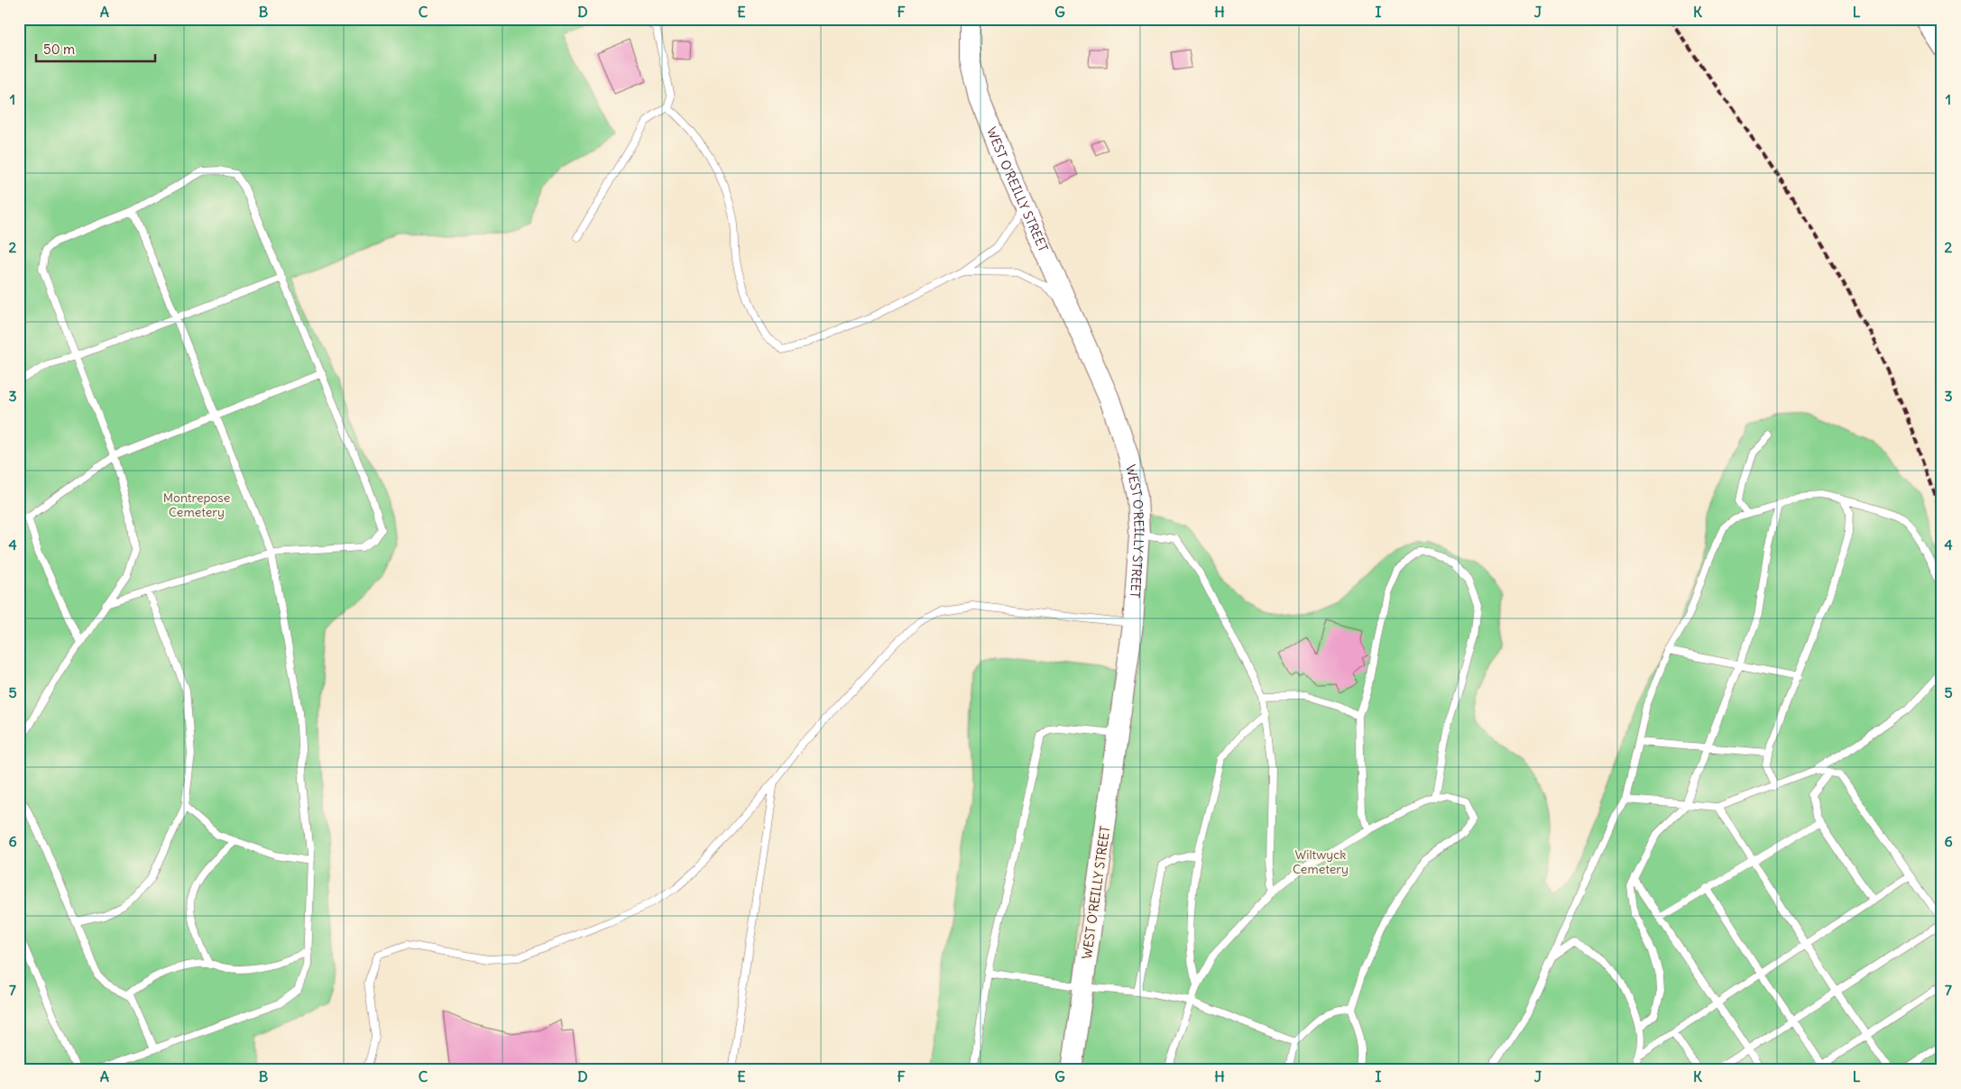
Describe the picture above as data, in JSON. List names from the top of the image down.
{
  "streets": {
    "street": ["WEST O'REILLY STREET"]
  },
  "parks": ["Montrepose Cemetery", "Wiltwyck Cemetery"],
  "scale_bar": "50 m",
  "grid": {
    "columns": [
      "A",
      "B",
      "C",
      "D",
      "E",
      "F",
      "G",
      "H",
      "I",
      "J",
      "K",
      "L"
    ],
    "rows": [
      "1",
      "2",
      "3",
      "4",
      "5",
      "6",
      "7"
    ]
  }
}
